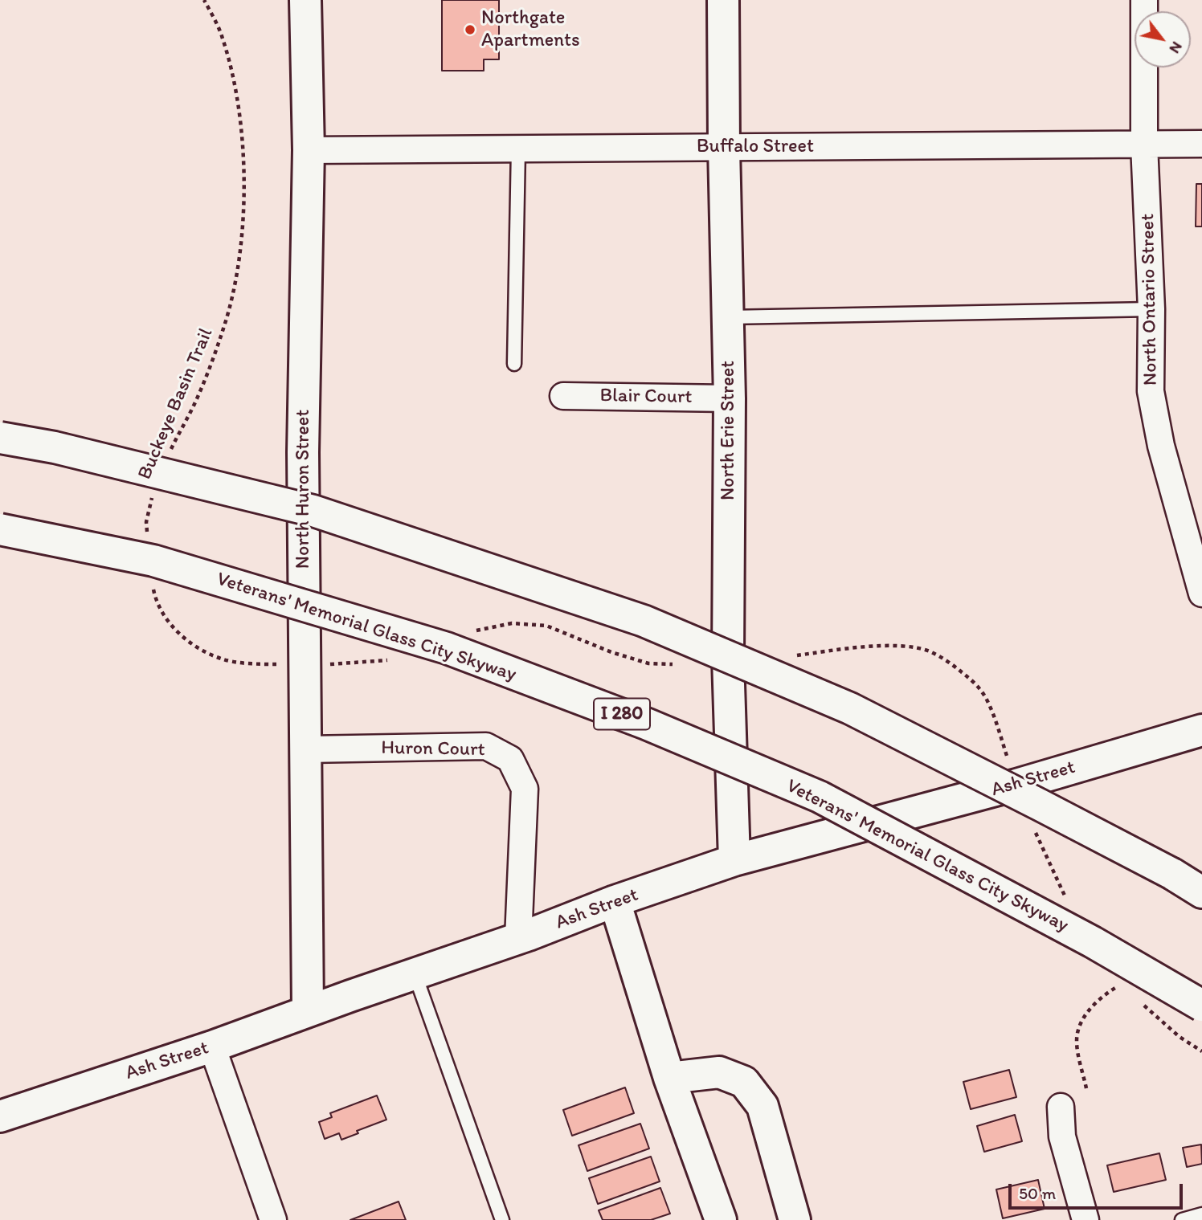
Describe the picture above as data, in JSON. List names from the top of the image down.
{
  "streets": {
    "main road": [
      "North Erie Street",
      "North Huron Street",
      "Veterans' Memorial Glass City Skyway",
      "I 280",
      "Ash Street"
    ],
    "street": [
      "Buffalo Street",
      "North Ontario Street",
      "Blair Court",
      "Huron Court"
    ],
    "path": ["Buckeye Basin Trail"]
  },
  "crossings": [
    ["Buffalo Street", "North Ontario Street"],
    ["Buffalo Street", "North Erie Street"],
    ["Buffalo Street", "North Huron Street"],
    ["Blair Court", "North Erie Street"],
    ["North Erie Street", "Ash Street"],
    ["North Huron Street", "Huron Court"],
    ["North Huron Street", "Ash Street"],
    ["Huron Court", "Ash Street"]
  ],
  "places": ["Northgate Apartments"],
  "scale_bar": "50 m",
  "north": "bottom right"
}
